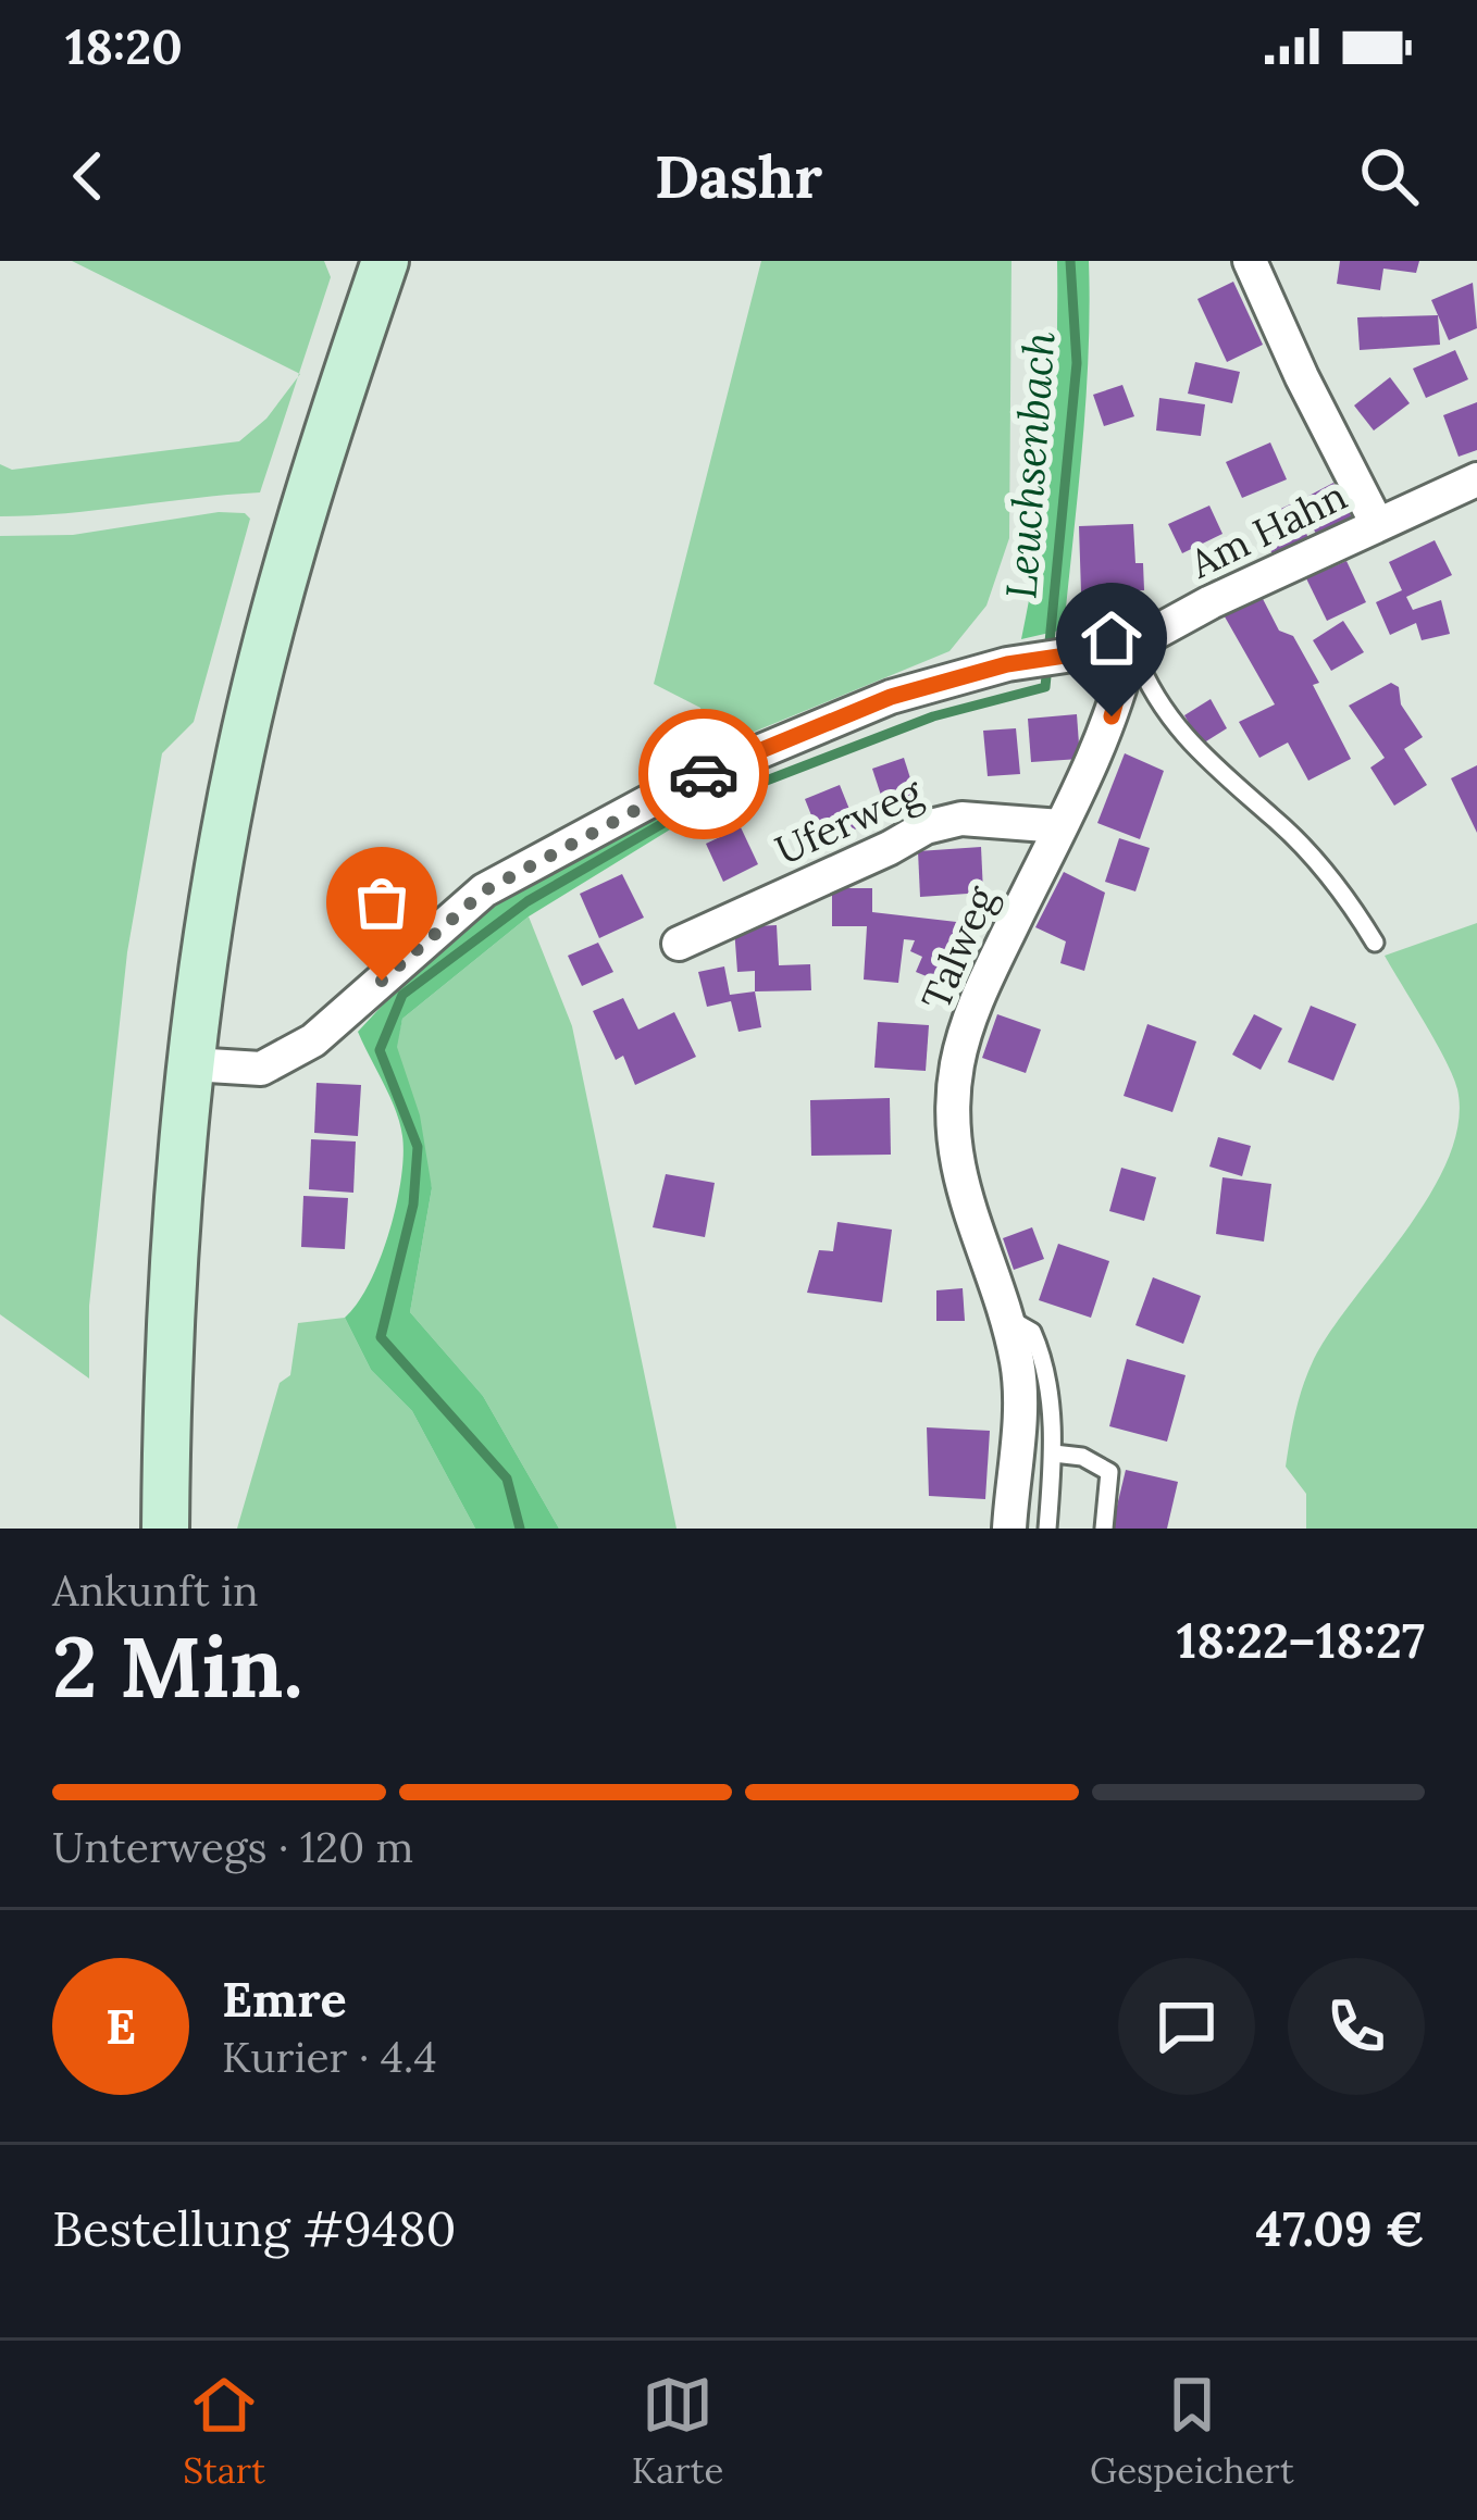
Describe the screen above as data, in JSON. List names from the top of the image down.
{
  "streets": {
    "street": ["Am Hahn", "Uferweg", "Talweg"]
  },
  "crossings": [
    ["Am Hahn", "Talweg"],
    ["Uferweg", "Talweg"]
  ],
  "water": ["Leuchsenbach"],
  "page": {
    "status": "18:20",
    "header": "Dashr",
    "heading": ["2 Min.", "Ankunft in", "18:22–18:27"],
    "panel": [
      "Emre",
      "Kurier · 4.4",
      "Bestellung #9480",
      "47.09 €"
    ],
    "bar": "Unterwegs · 120 m",
    "round": "E",
    "tabs": ["Start", "Karte", "Gespeichert"]
  }
}
